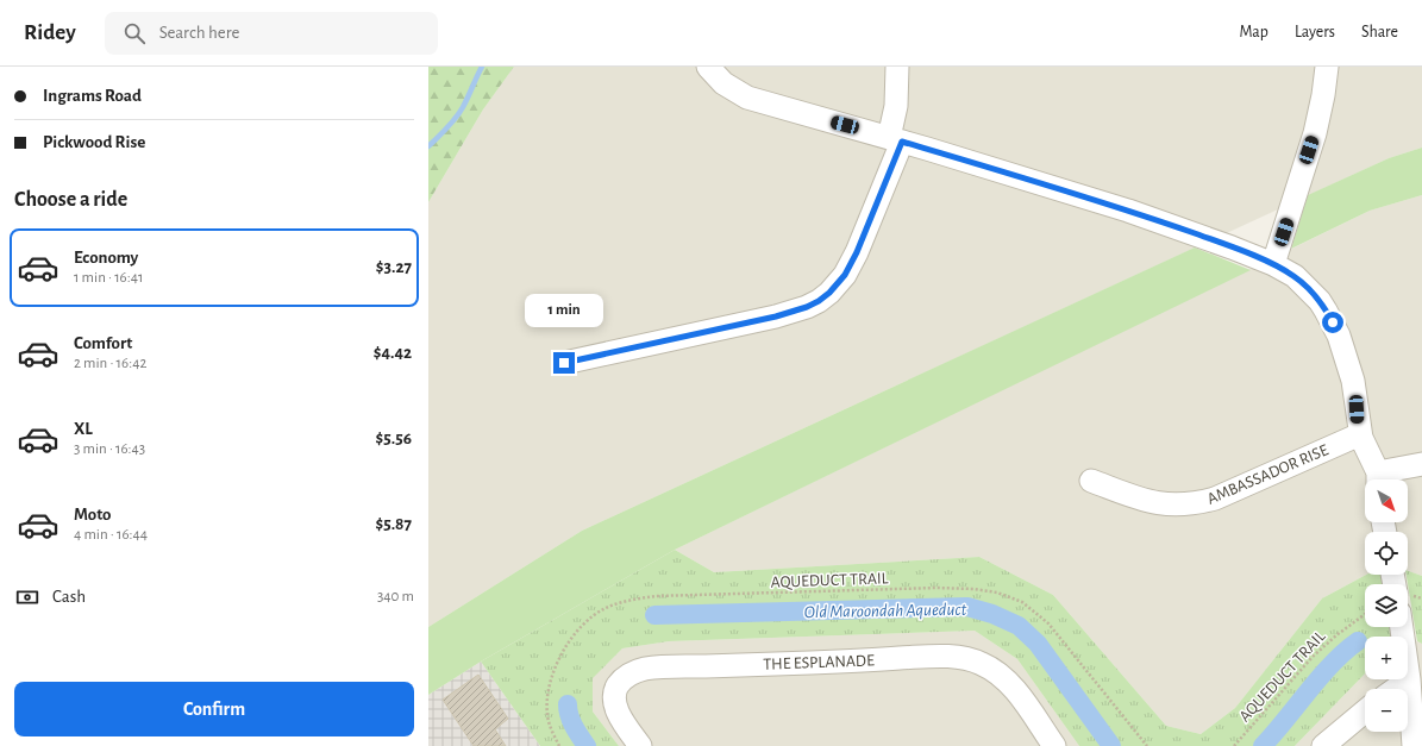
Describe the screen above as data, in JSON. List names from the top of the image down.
{
  "streets": {
    "street": ["AMBASSADOR RISE", "THE ESPLANADE"],
    "path": ["AQUEDUCT TRAIL"]
  },
  "water": ["Old Maroondah Aqueduct"],
  "north": "bottom right",
  "page": {
    "header": "Ridey",
    "search": "Search here",
    "nav": ["Map", "Layers", "Share"],
    "banner": ["Ingrams Road", "Pickwood Rise"],
    "heading": "Choose a ride",
    "list": [
      {
        "name": "Economy",
        "note": "1 min · 16:41",
        "value": "$3.27"
      },
      {
        "name": "Comfort",
        "note": "2 min · 16:42",
        "value": "$4.42"
      },
      {
        "name": "XL",
        "note": "3 min · 16:43",
        "value": "$5.56"
      },
      {
        "name": "Moto",
        "note": "4 min · 16:44",
        "value": "$5.87"
      }
    ],
    "bubble": "1 min",
    "map_buttons": ["+", "−"],
    "pay": ["Cash", "340 m"],
    "buttons": "Confirm"
  }
}
